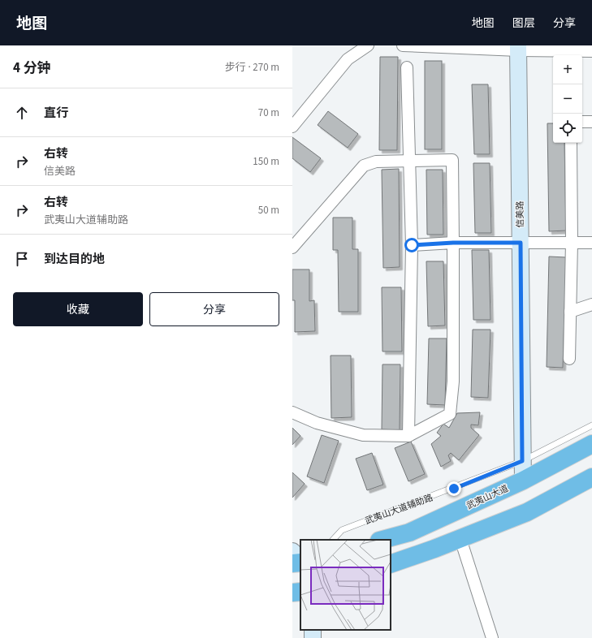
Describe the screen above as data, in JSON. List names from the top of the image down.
{
  "streets": {
    "highway": ["武夷山大道"],
    "street": ["信美路"],
    "lane": ["武夷山大道辅助路"]
  },
  "crossings": [
    ["信美路", "武夷山大道"],
    ["信美路", "武夷山大道辅助路"]
  ],
  "page": {
    "header": "地图",
    "nav": ["地图", "图层", "分享"],
    "heading": ["4 分钟", "步行 · 270 m"],
    "map_buttons": ["+", "−"],
    "list": [
      ["直行", "70 m"],
      ["右转", "信美路", "150 m"],
      ["右转", "武夷山大道辅助路", "50 m"],
      "到达目的地"
    ],
    "buttons": ["收藏", "分享"]
  }
}
